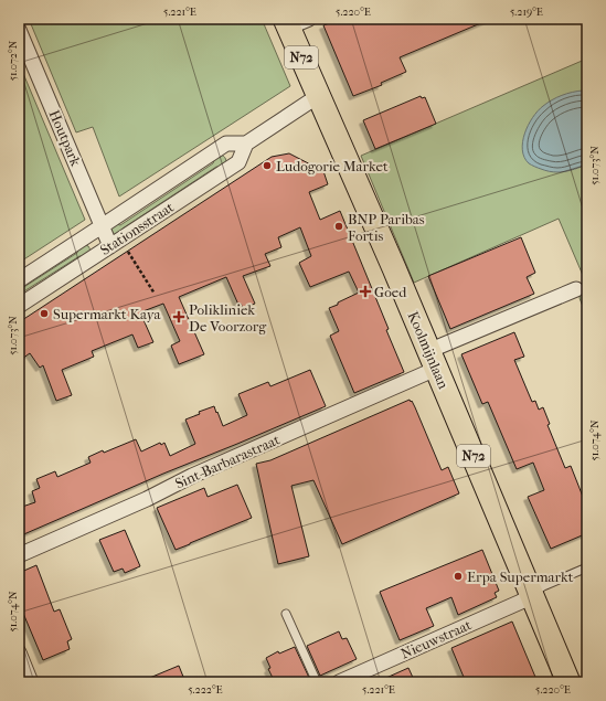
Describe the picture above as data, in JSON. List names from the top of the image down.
{
  "streets": {
    "main road": ["N72", "Koolmijnlaan"],
    "street": [
      "Houtpark",
      "Stationsstraat",
      "Sint-Barbarastraat",
      "Nieuwstraat"
    ]
  },
  "crossings": [
    ["Houtpark", "Stationsstraat"],
    ["Koolmijnlaan", "Sint-Barbarastraat"],
    ["Koolmijnlaan", "Nieuwstraat"]
  ],
  "places": {
    "other": [
      "Ludogorie Market",
      "BNP Paribas Fortis",
      "Supermarkt Kaya",
      "Erpa Supermarkt"
    ],
    "health": ["Goed", "Polikliniek De Voorzorg"]
  },
  "coordinates": [
    "5.221°E",
    "5.220°E",
    "5.219°E",
    "51.072°N",
    "51.073°N",
    "51.074°N",
    "5.222°E"
  ]
}
